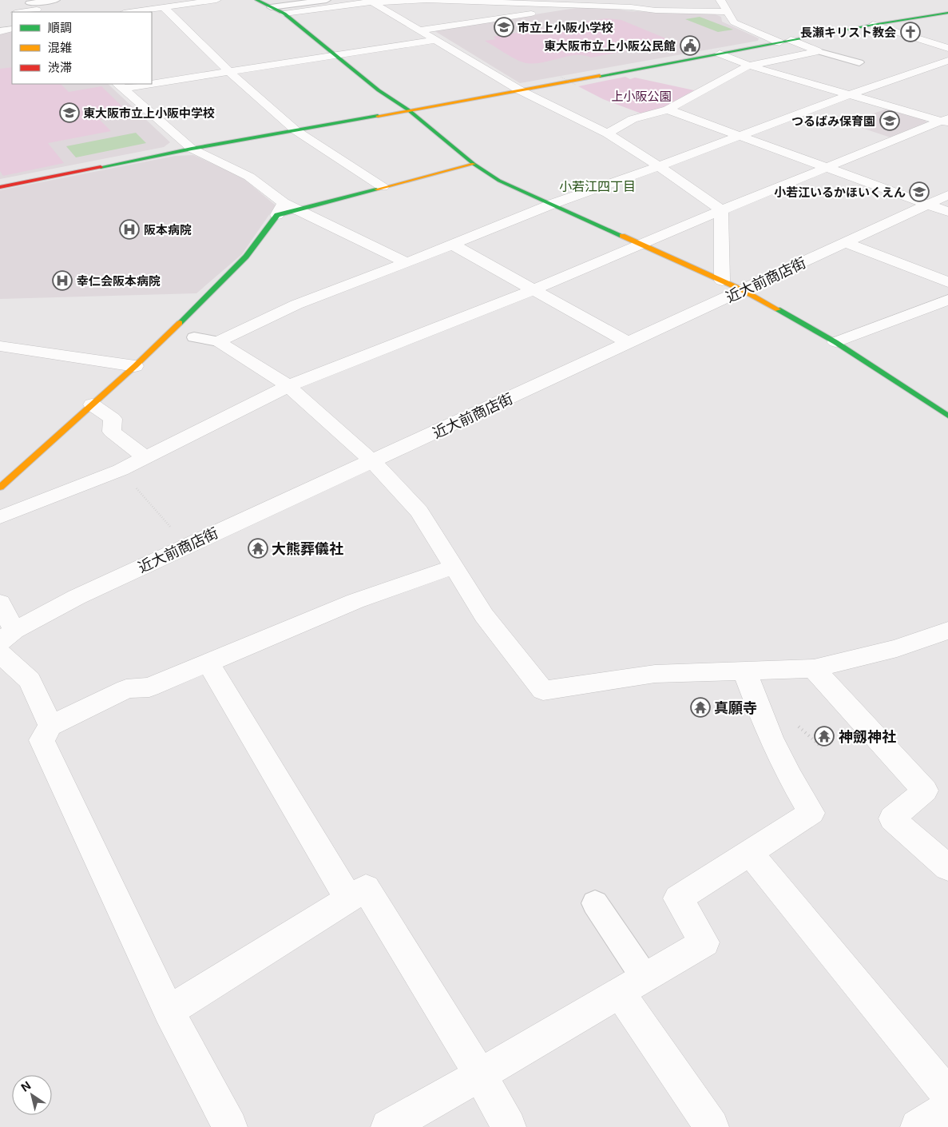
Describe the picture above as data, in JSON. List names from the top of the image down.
{
  "streets": {
    "street": ["近大前商店街"]
  },
  "districts": ["小若江四丁目"],
  "parks": ["上小阪公園"],
  "places": {
    "school or university": [
      "市立上小阪小学校",
      "東大阪市立上小阪中学校",
      "つるばみ保育園",
      "小若江いるかほいくえん"
    ],
    "church": ["長瀬キリスト教会"],
    "public building": ["東大阪市立上小阪公民館"],
    "hospital": ["阪本病院", "幸仁会阪本病院"],
    "temple": ["大熊葬儀社", "真願寺", "神劔神社"]
  },
  "legend": ["順調", "混雑", "渋滞"],
  "north": "top left"
}
